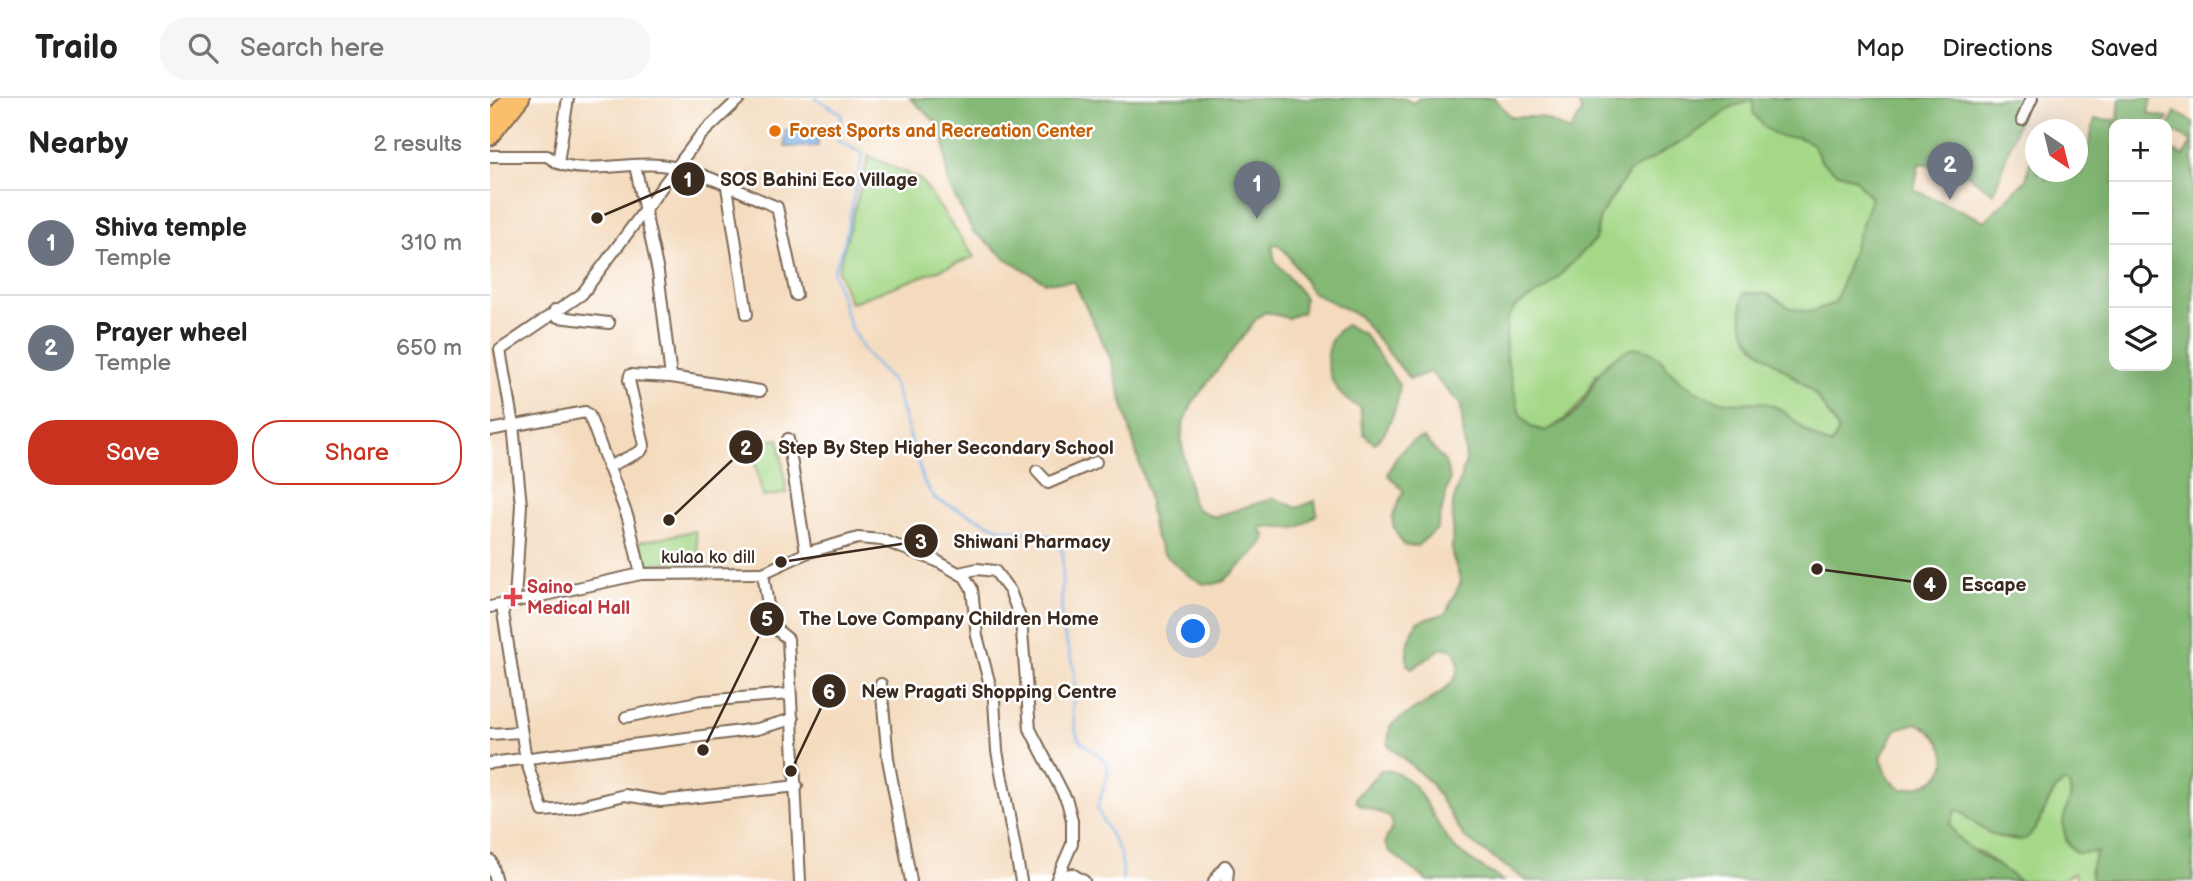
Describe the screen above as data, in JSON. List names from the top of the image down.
{
  "streets": {
    "street": ["kulaa ko dill"]
  },
  "places": {
    "other": [
      "Forest Sports and Recreation Center",
      "SOS Bahini Eco Village",
      "Step By Step Higher Secondary School",
      "Shiwani Pharmacy",
      "Escape",
      "The Love Company Children Home",
      "New Pragati Shopping Centre"
    ],
    "health": ["Saino Medical Hall"]
  },
  "north": "bottom right",
  "page": {
    "header": "Trailo",
    "search": "Search here",
    "nav": ["Map", "Directions", "Saved"],
    "heading": ["Nearby", "2 results"],
    "map_buttons": ["+", "−"],
    "pins": ["2", "1"],
    "list": [
      {
        "mark": "1",
        "name": "Shiva temple",
        "note": "Temple",
        "value": "310 m"
      },
      {
        "mark": "2",
        "name": "Prayer wheel",
        "note": "Temple",
        "value": "650 m"
      }
    ],
    "buttons": ["Save", "Share"]
  }
}
